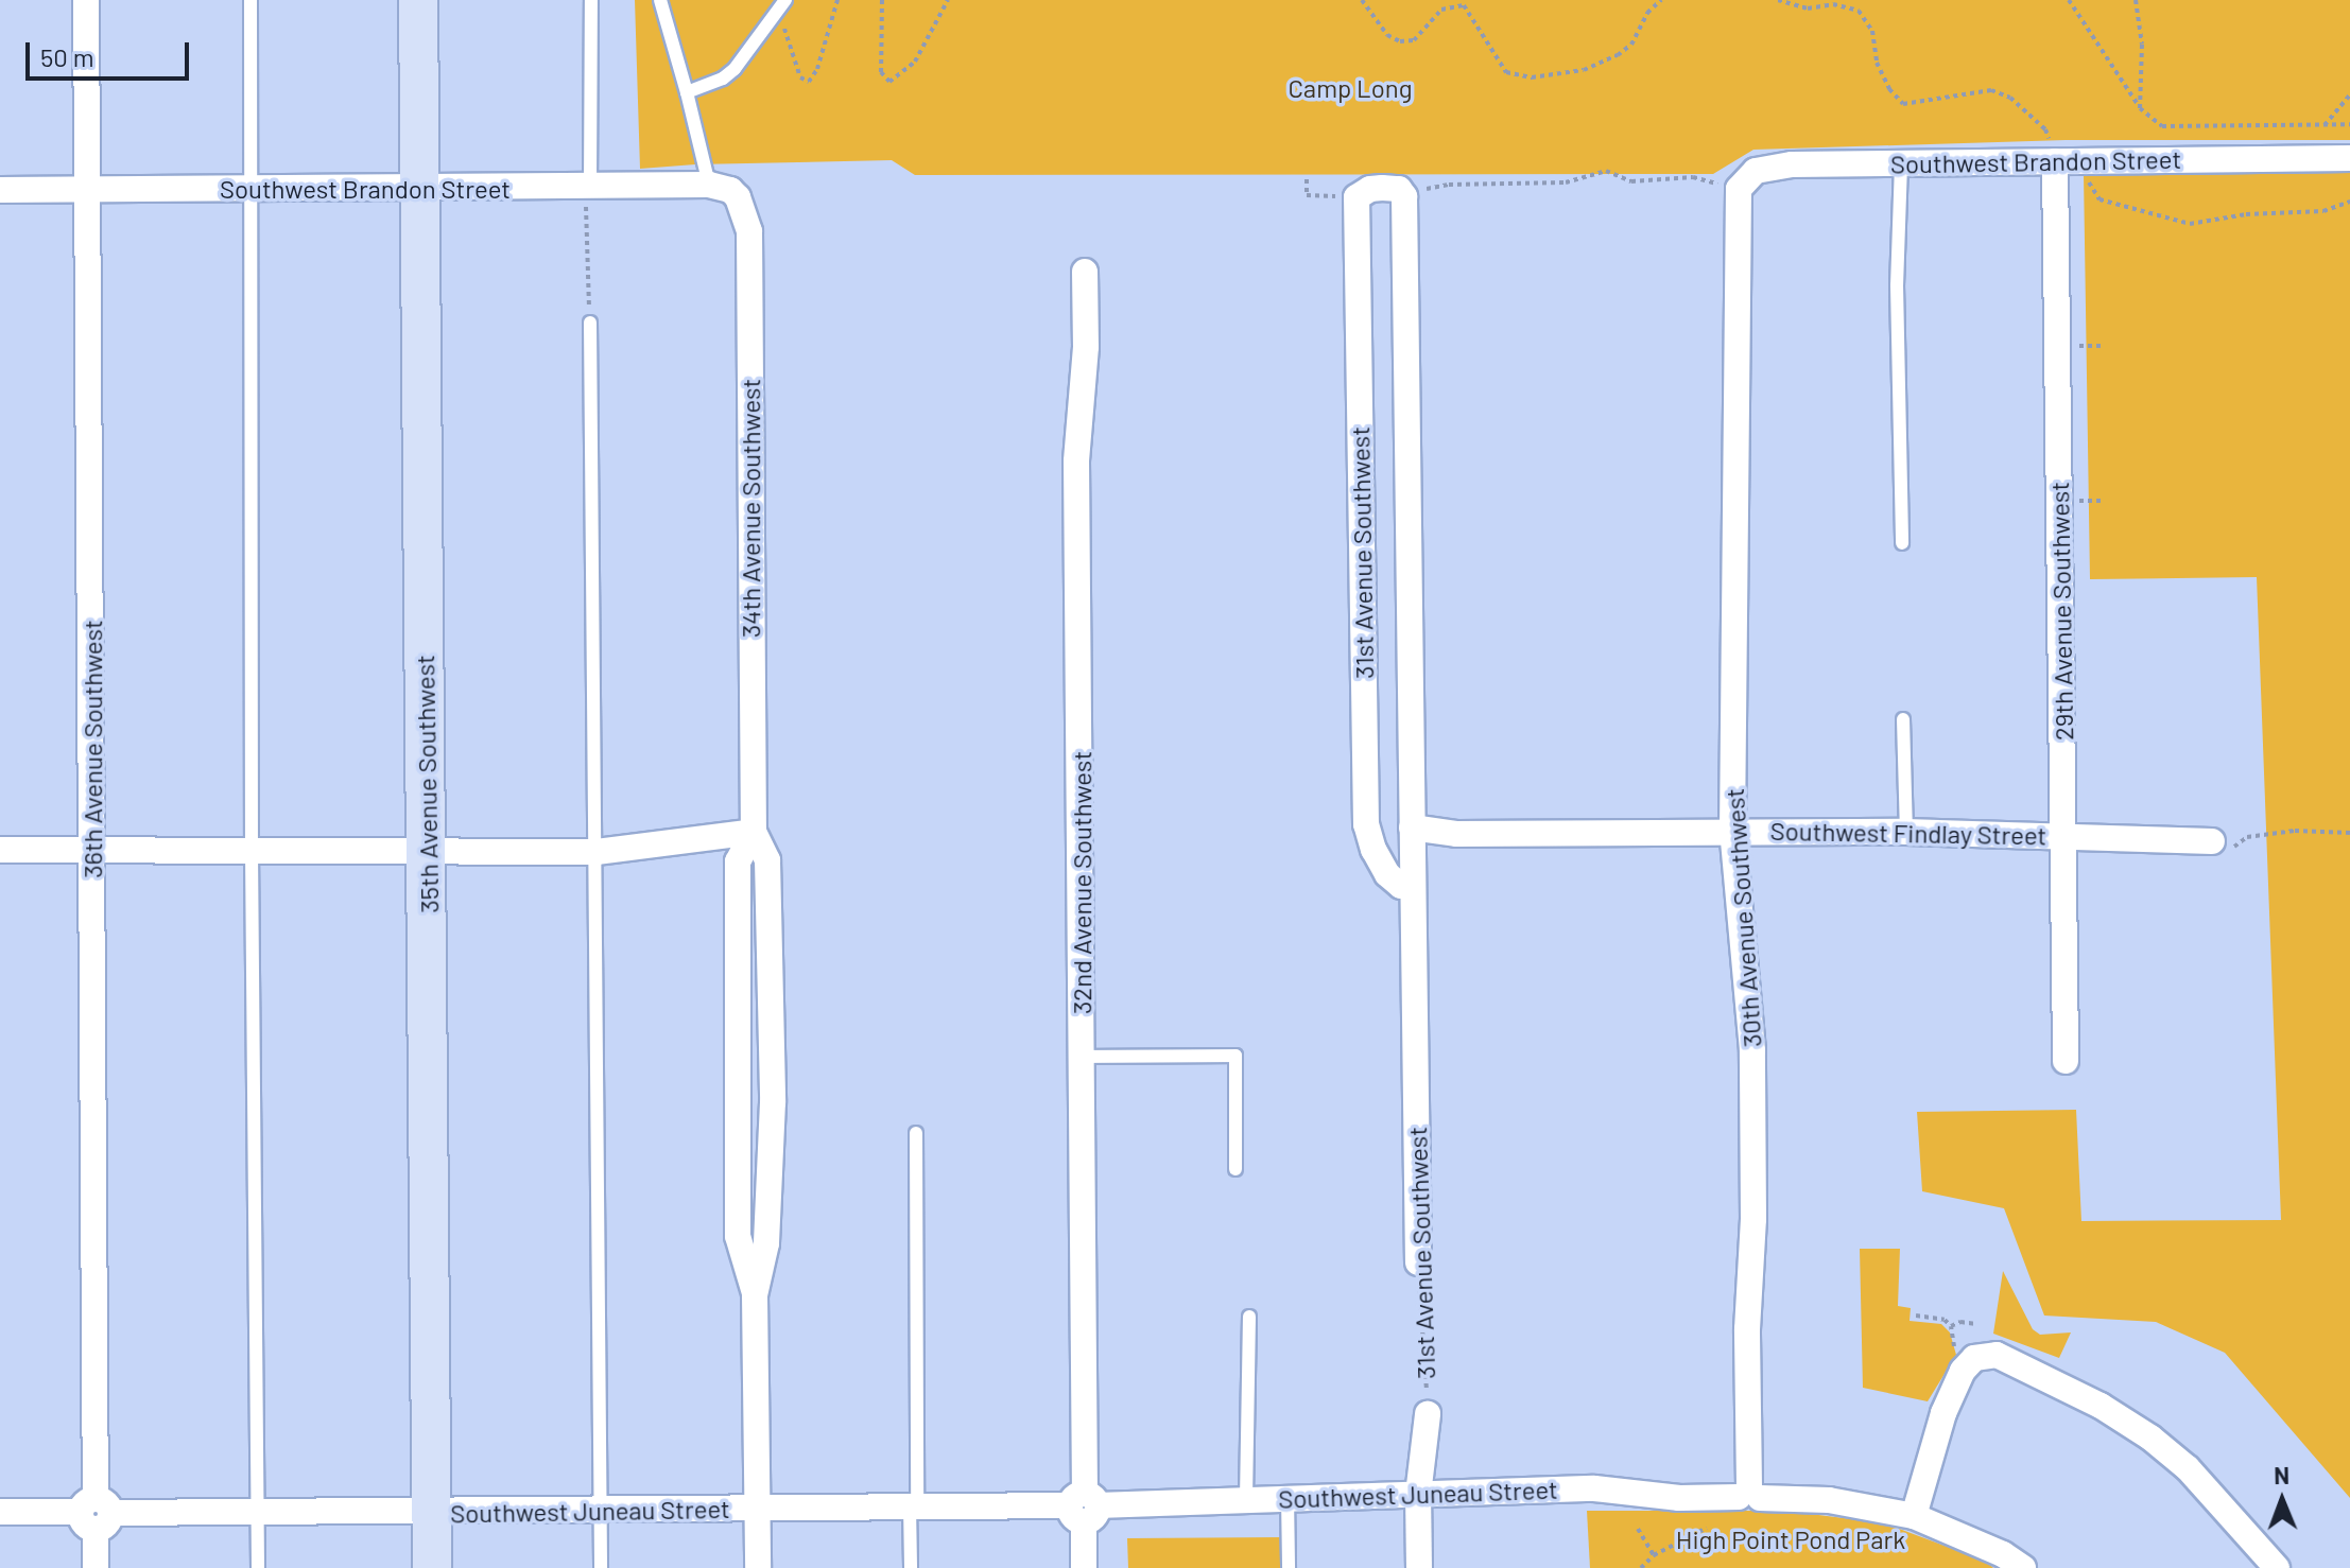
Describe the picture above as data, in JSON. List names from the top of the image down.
{
  "streets": {
    "main road": ["35th Avenue Southwest"],
    "street": [
      "Southwest Brandon Street",
      "34th Avenue Southwest",
      "31st Avenue Southwest",
      "29th Avenue Southwest",
      "36th Avenue Southwest",
      "Southwest Findlay Street",
      "32nd Avenue Southwest",
      "30th Avenue Southwest",
      "Southwest Juneau Street"
    ]
  },
  "crossings": [
    ["Southwest Brandon Street", "34th Avenue Southwest"],
    ["Southwest Brandon Street", "29th Avenue Southwest"],
    ["Southwest Brandon Street", "36th Avenue Southwest"],
    ["Southwest Brandon Street", "35th Avenue Southwest"],
    ["Southwest Brandon Street", "30th Avenue Southwest"],
    ["34th Avenue Southwest", "Southwest Juneau Street"],
    ["31st Avenue Southwest", "Southwest Findlay Street"],
    ["31st Avenue Southwest", "Southwest Juneau Street"],
    ["29th Avenue Southwest", "Southwest Findlay Street"],
    ["36th Avenue Southwest", "Southwest Juneau Street"],
    ["35th Avenue Southwest", "Southwest Juneau Street"],
    ["Southwest Findlay Street", "30th Avenue Southwest"],
    ["32nd Avenue Southwest", "Southwest Juneau Street"],
    ["30th Avenue Southwest", "Southwest Juneau Street"]
  ],
  "parks": ["Camp Long", "High Point Pond Park"],
  "scale_bar": "50 m",
  "north": "top"
}
